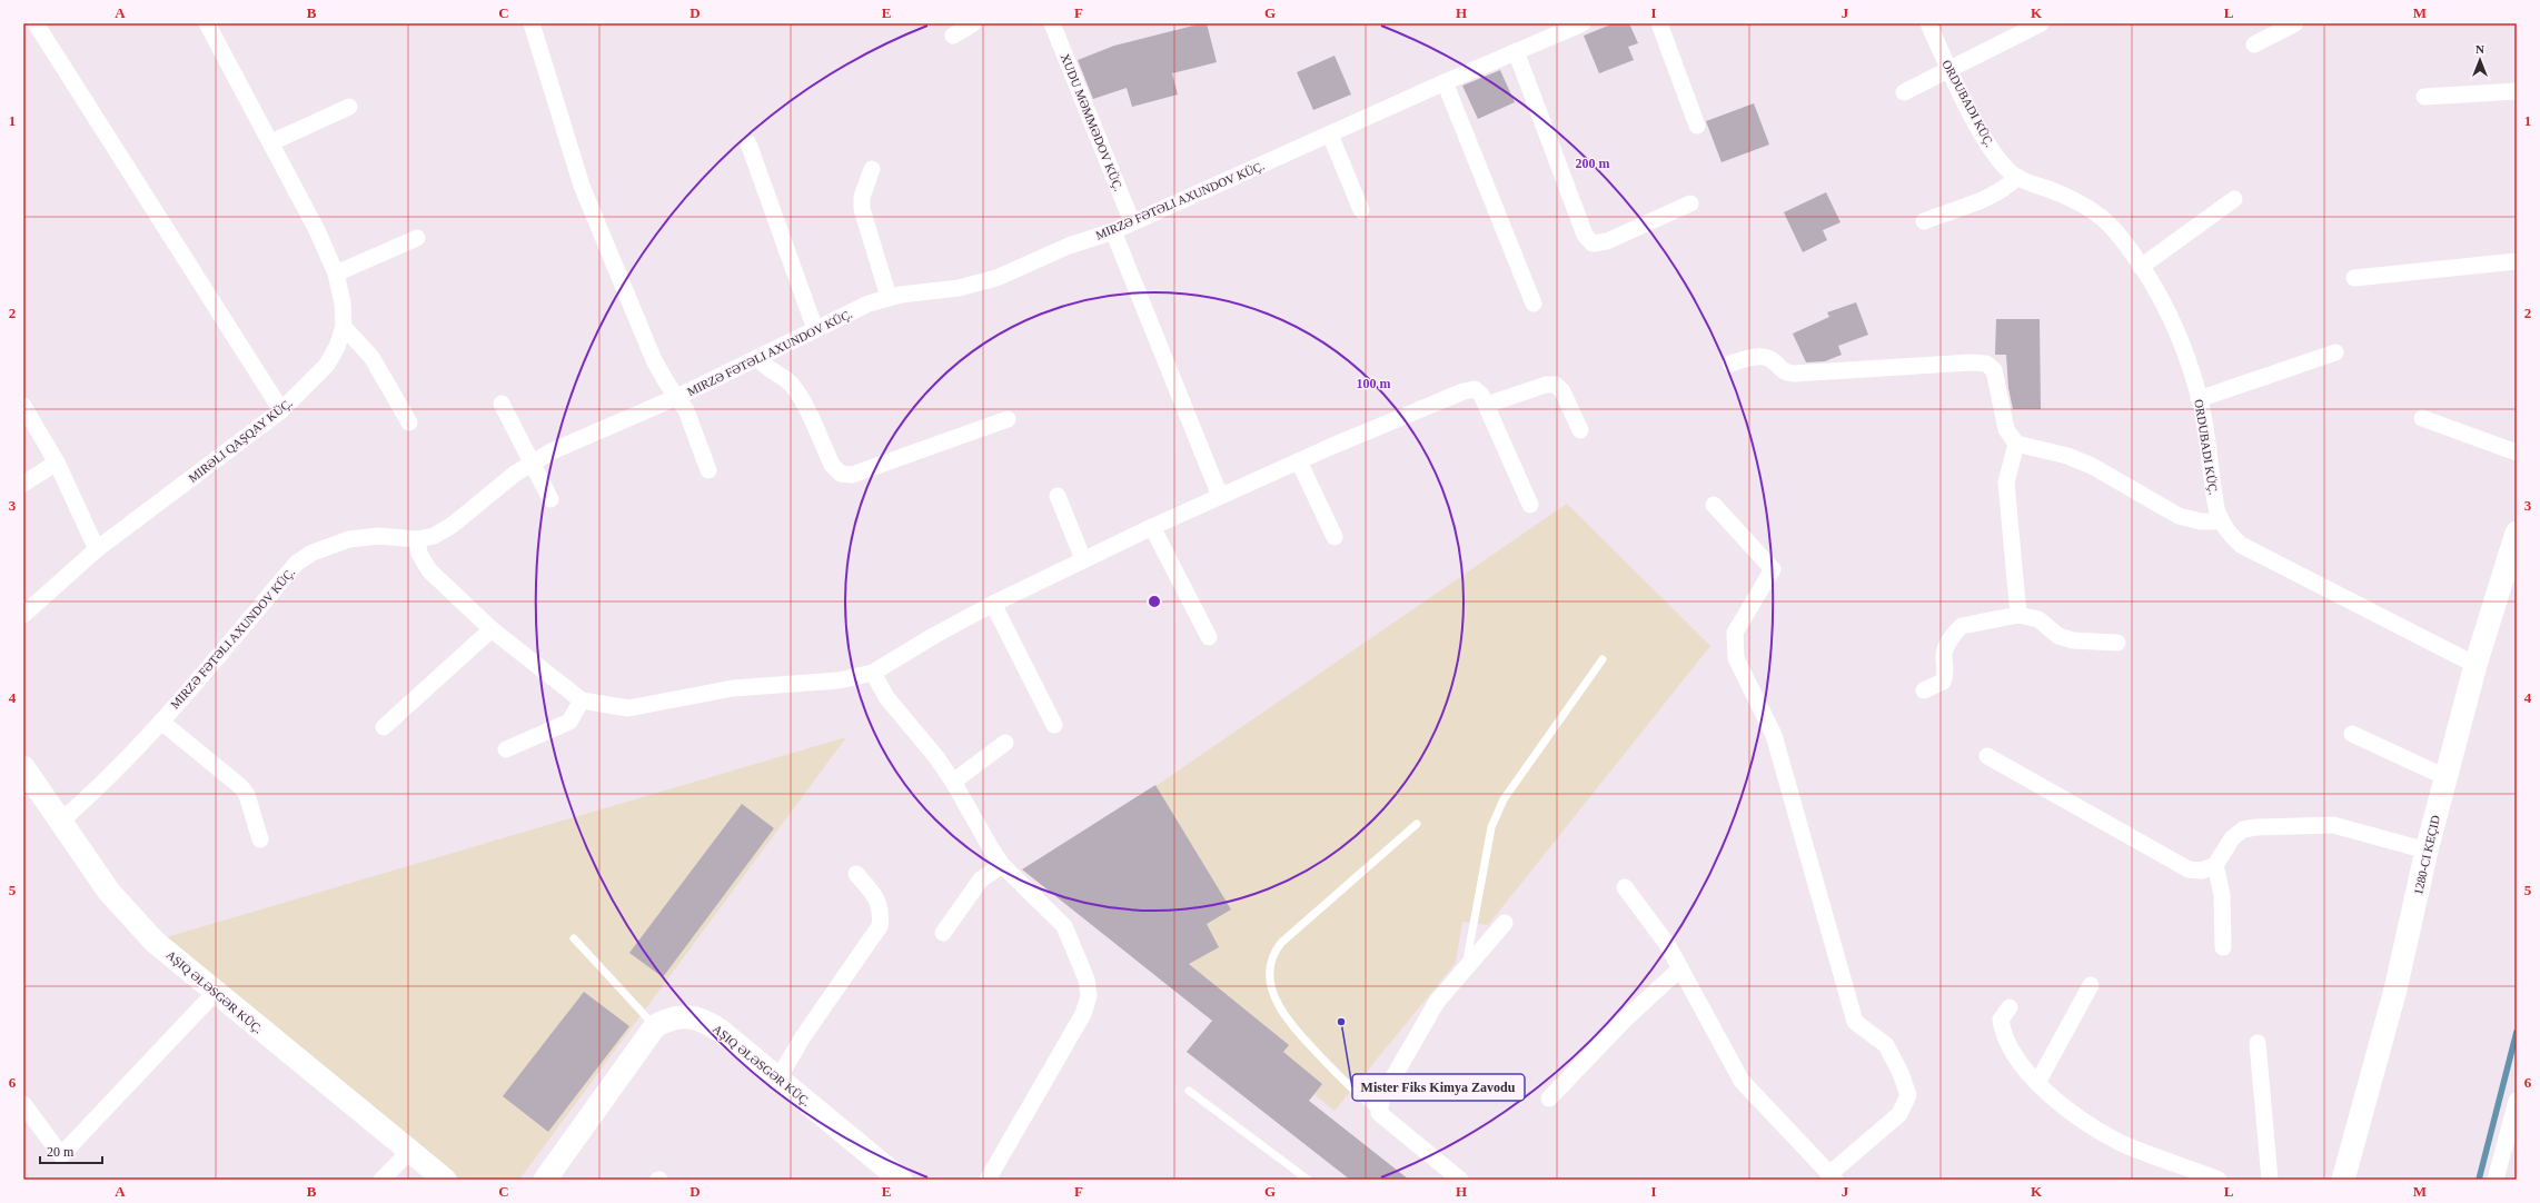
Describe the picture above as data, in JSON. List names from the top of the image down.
{
  "streets": {
    "street": [
      "ORDUBADI KÜÇ.",
      "XUDU MƏMMƏDOV KÜÇ.",
      "MIRZƏ FƏTƏLI AXUNDOV KÜÇ.",
      "MIRƏLI QAŞQAY KÜÇ."
    ]
  },
  "crossings": [
    ["XUDU MƏMMƏDOV KÜÇ.", "MIRZƏ FƏTƏLI AXUNDOV KÜÇ."]
  ],
  "places": ["Mister Fiks Kimya Zavodu"],
  "scale_bar": "20 m",
  "north": "top",
  "grid": {
    "columns": [
      "A",
      "B",
      "C",
      "D",
      "E",
      "F",
      "G",
      "H",
      "I",
      "J",
      "K",
      "L",
      "M"
    ],
    "rows": [
      "1",
      "2",
      "3",
      "4",
      "5",
      "6"
    ]
  },
  "rings": ["200 m", "100 m"]
}
